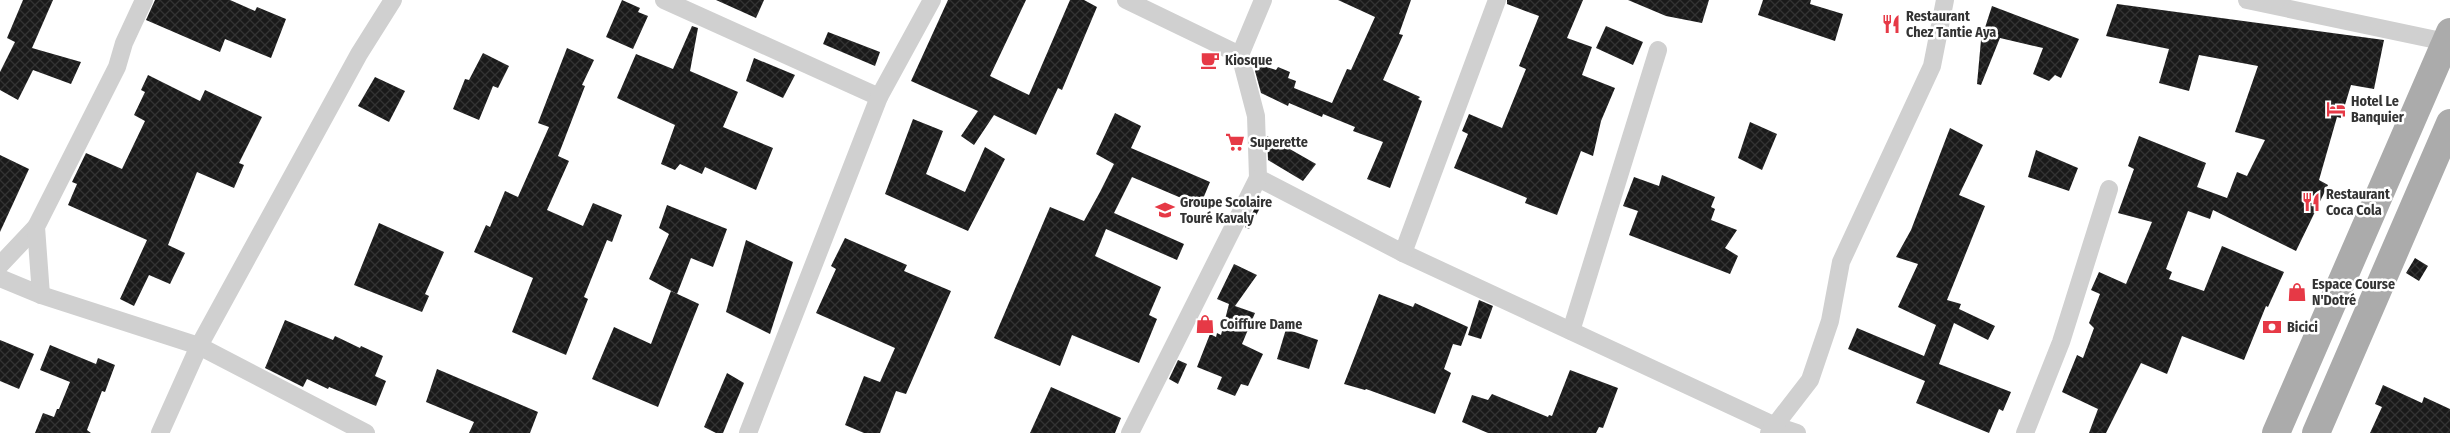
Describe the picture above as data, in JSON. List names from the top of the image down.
{
  "places": {
    "restaurant": ["Restaurant Chez Tantie Aya", "Restaurant Coca Cola"],
    "cafe": ["Kiosque"],
    "hotel": ["Hotel Le Banquier"],
    "supermarket": ["Superette"],
    "school or university": ["Groupe Scolaire Touré Kavaly"],
    "shop": ["Espace Course N'Dotré", "Coiffure Dame"],
    "bank": ["Bicici"]
  }
}
